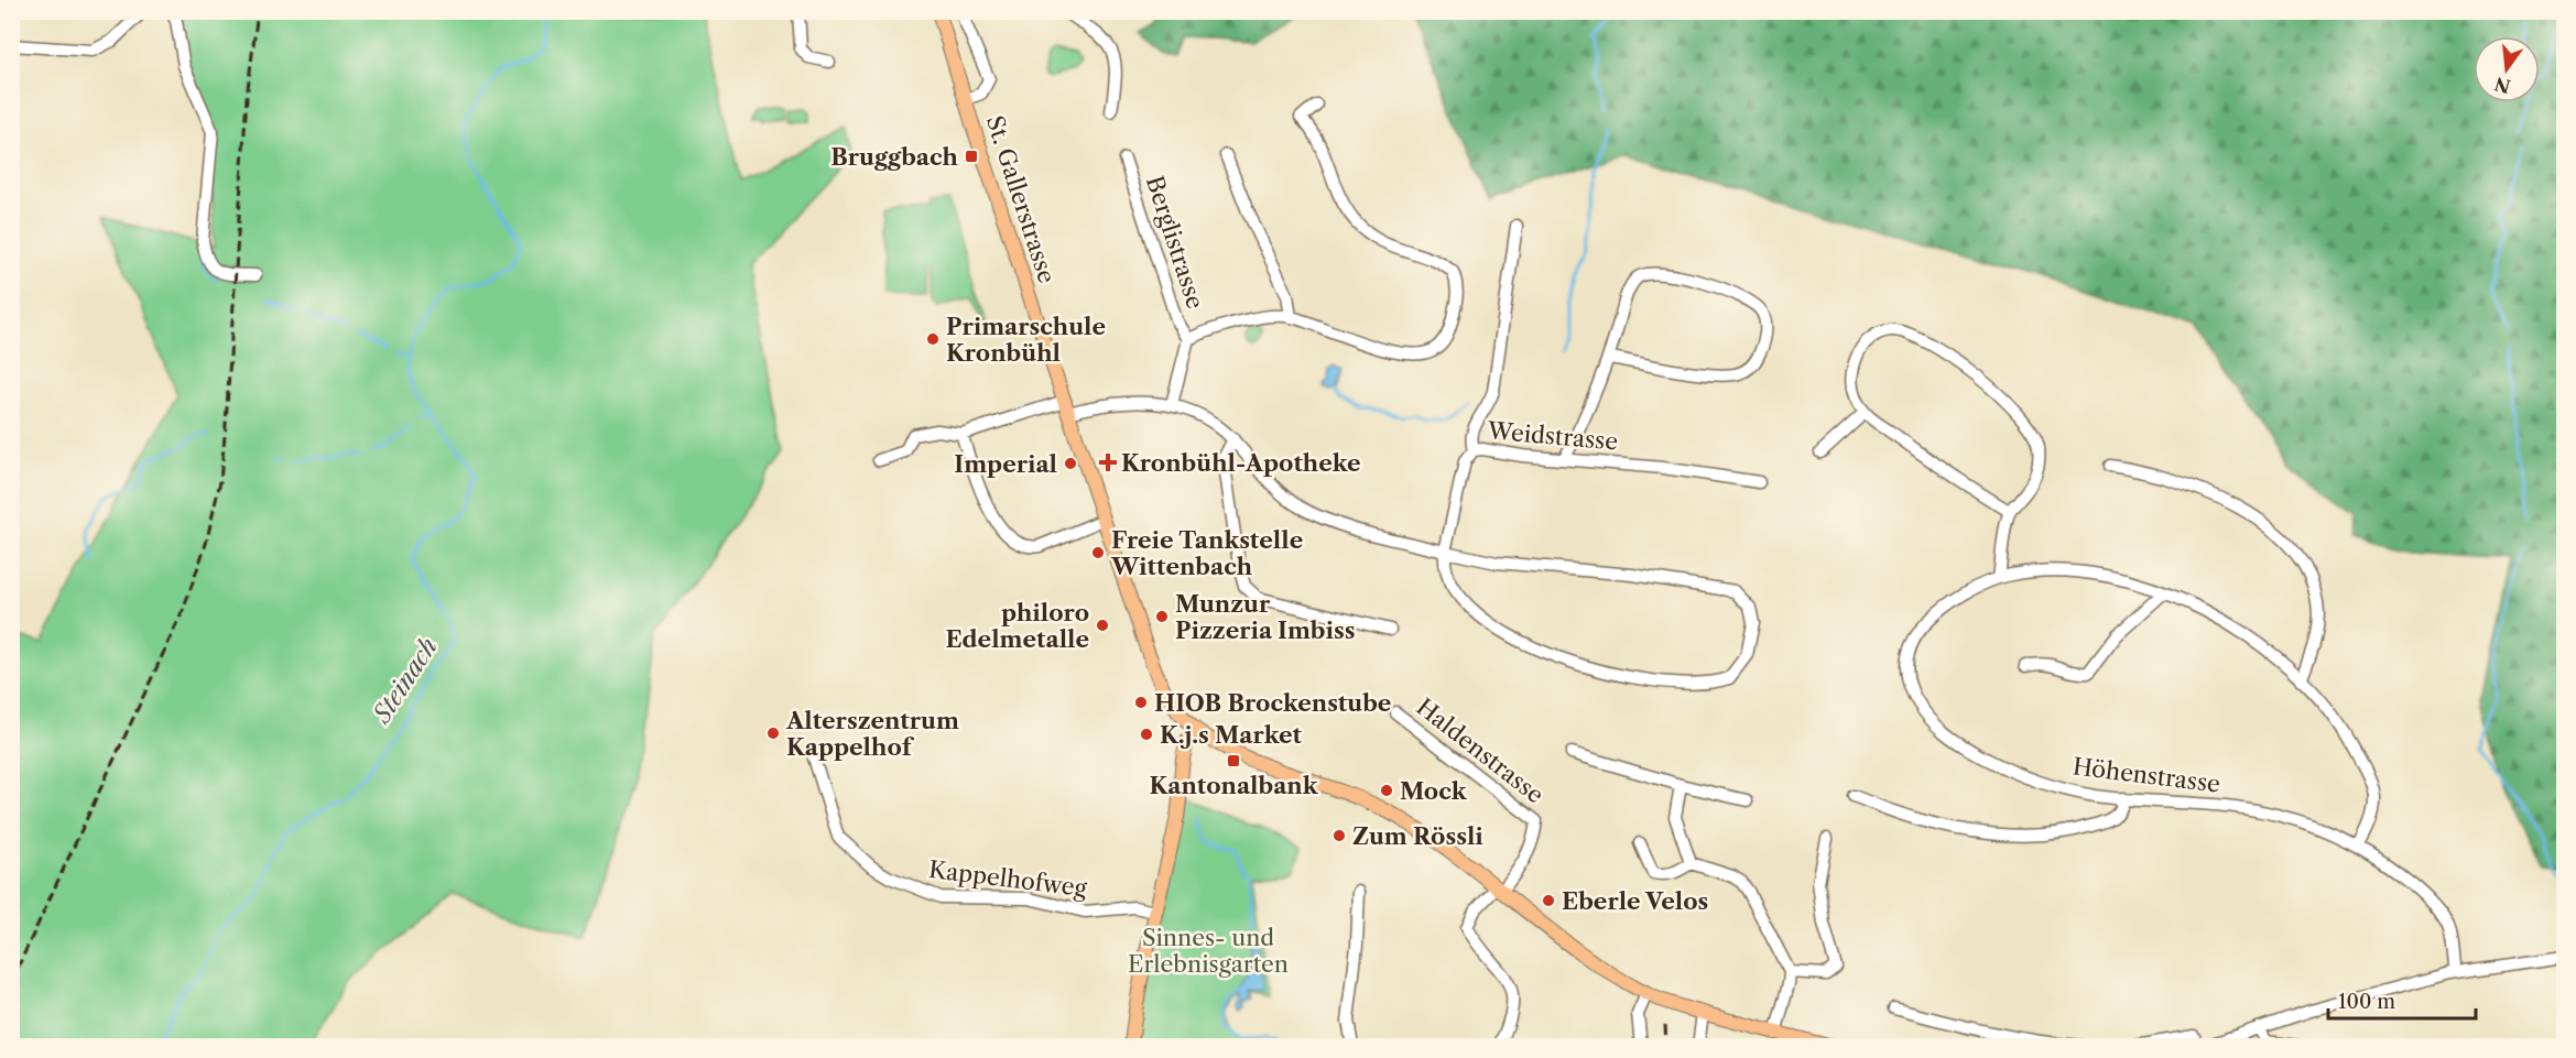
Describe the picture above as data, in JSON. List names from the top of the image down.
{
  "streets": {
    "main road": ["St. Gallerstrasse"],
    "street": [
      "Berglistrasse",
      "Weidstrasse",
      "Haldenstrasse",
      "Höhenstrasse",
      "Kappelhofweg"
    ]
  },
  "water": ["Steinach"],
  "parks": ["Sinnes- und Erlebnisgarten"],
  "places": {
    "transit": ["Bruggbach", "Kantonalbank"],
    "other": [
      "Primarschule Kronbühl",
      "Imperial",
      "Freie Tankstelle Wittenbach",
      "Munzur Pizzeria Imbiss",
      "philoro Edelmetalle",
      "HIOB Brockenstube",
      "Alterszentrum Kappelhof",
      "K.j.s Market",
      "Mock",
      "Zum Rössli",
      "Eberle Velos"
    ],
    "health": ["Kronbühl-Apotheke"]
  },
  "scale_bar": "100 m",
  "north": "bottom"
}
